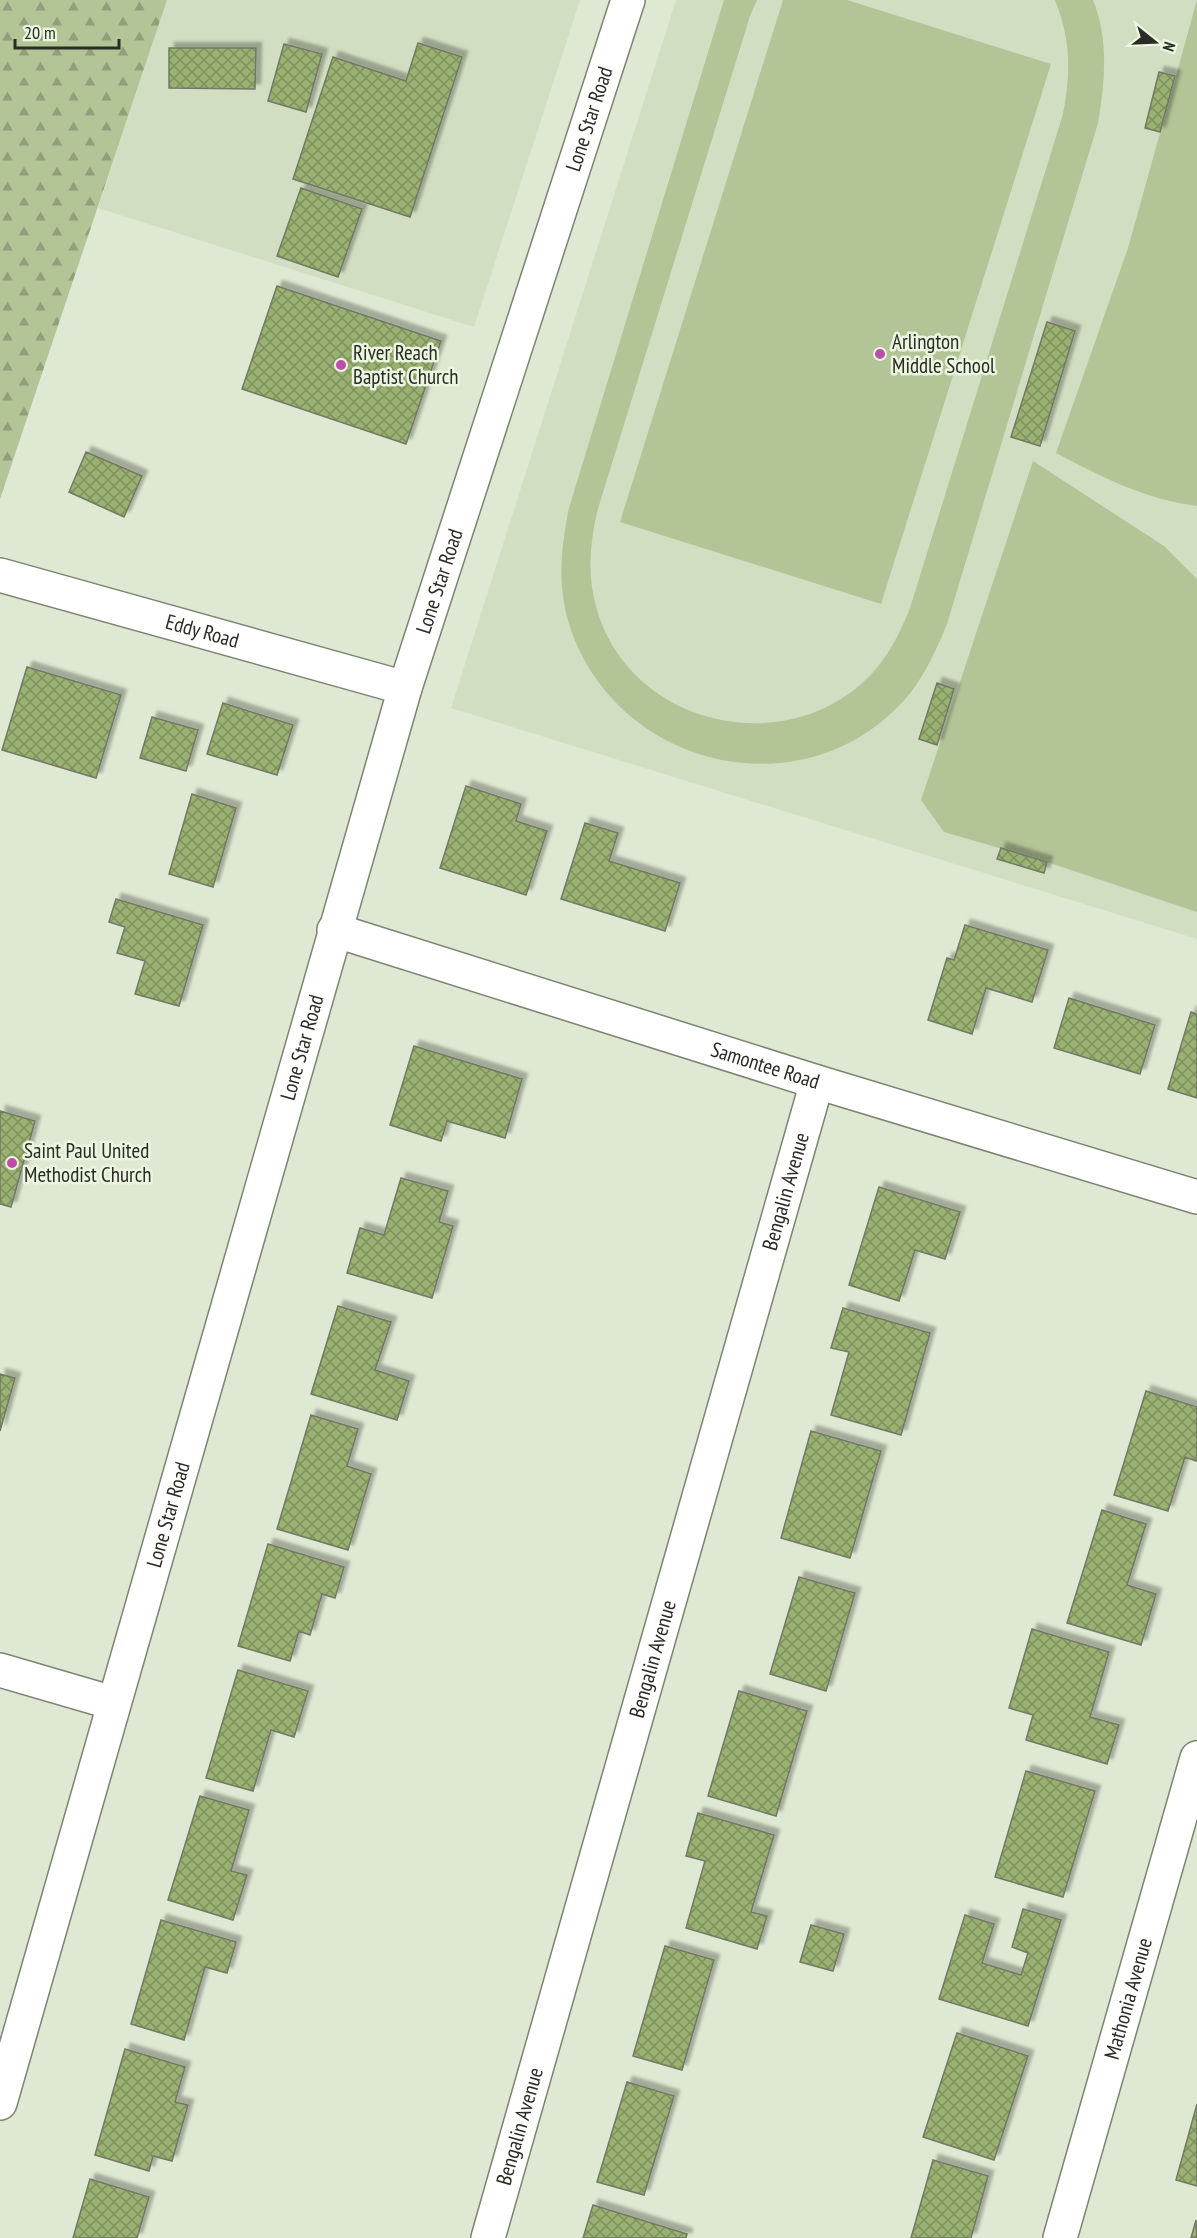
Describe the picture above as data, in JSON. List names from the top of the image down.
{
  "streets": {
    "street": [
      "Lone Star Road",
      "Eddy Road",
      "Samontee Road",
      "Bengalin Avenue",
      "Mathonia Avenue"
    ]
  },
  "crossings": [
    ["Lone Star Road", "Eddy Road"],
    ["Lone Star Road", "Samontee Road"],
    ["Samontee Road", "Bengalin Avenue"]
  ],
  "places": ["Arlington Middle School", "River Reach Baptist Church", "Saint Paul United Methodist Church"],
  "scale_bar": "20 m",
  "north": "right"
}
